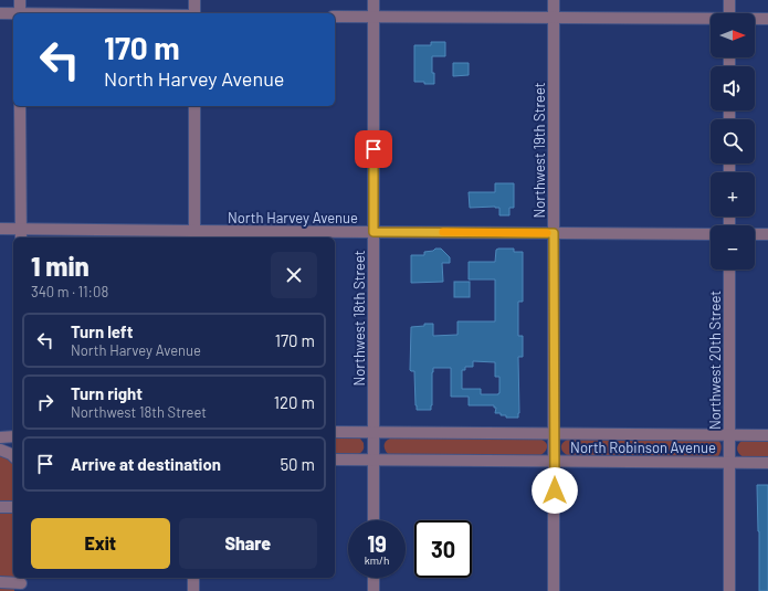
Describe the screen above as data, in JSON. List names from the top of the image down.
{
  "streets": {
    "street": [
      "Northwest 19th Street",
      "North Harvey Avenue",
      "Northwest 18th Street",
      "Northwest 20th Street",
      "North Robinson Avenue"
    ]
  },
  "crossings": [
    ["Northwest 19th Street", "North Harvey Avenue"],
    ["Northwest 19th Street", "North Robinson Avenue"],
    ["North Harvey Avenue", "Northwest 18th Street"],
    ["Northwest 18th Street", "North Robinson Avenue"],
    ["Northwest 20th Street", "North Robinson Avenue"]
  ],
  "north": "right",
  "page": {
    "map_buttons": ["+", "−"],
    "turn": ["170 m", "North Harvey Avenue"],
    "heading": ["1 min", "340 m · 11:08"],
    "list": [
      {
        "name": "Turn left",
        "note": "North Harvey Avenue",
        "value": "170 m"
      },
      {
        "name": "Turn right",
        "note": "Northwest 18th Street",
        "value": "120 m"
      },
      {
        "name": "Arrive at destination",
        "value": "50 m"
      }
    ],
    "buttons": ["Exit", "Share"],
    "speed": "19 km/h",
    "limit": "30"
  }
}
